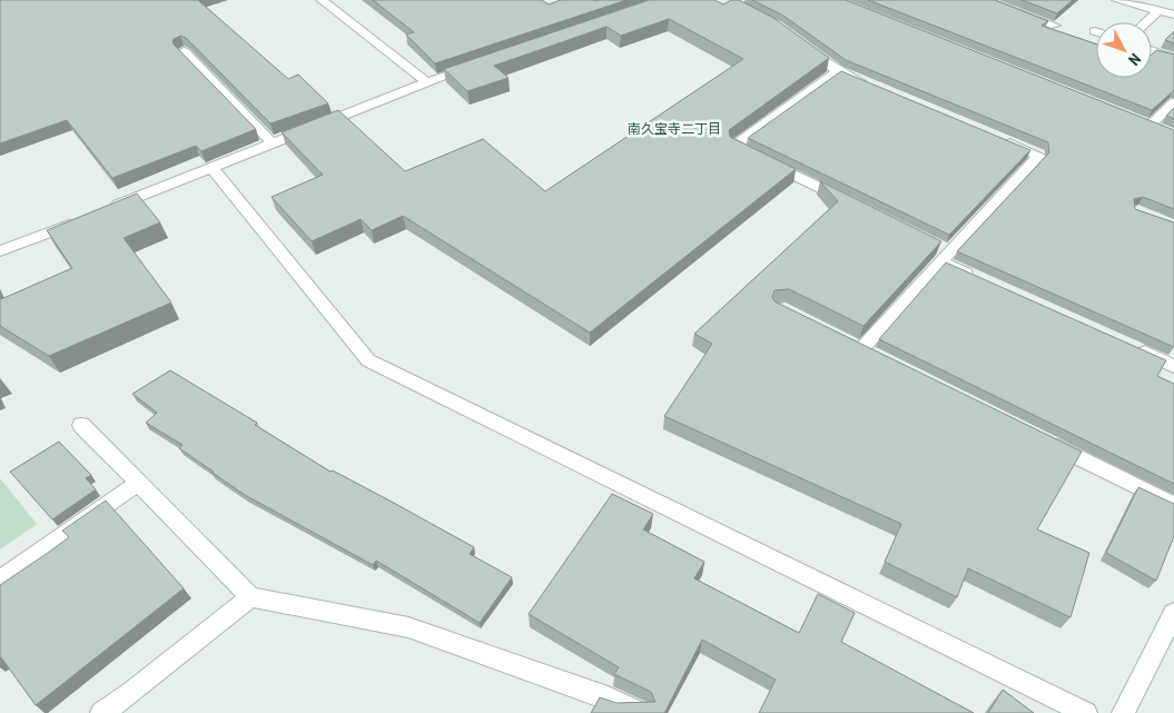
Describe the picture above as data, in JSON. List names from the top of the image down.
{
  "districts": ["南久宝寺二丁目"],
  "north": "bottom right"
}
